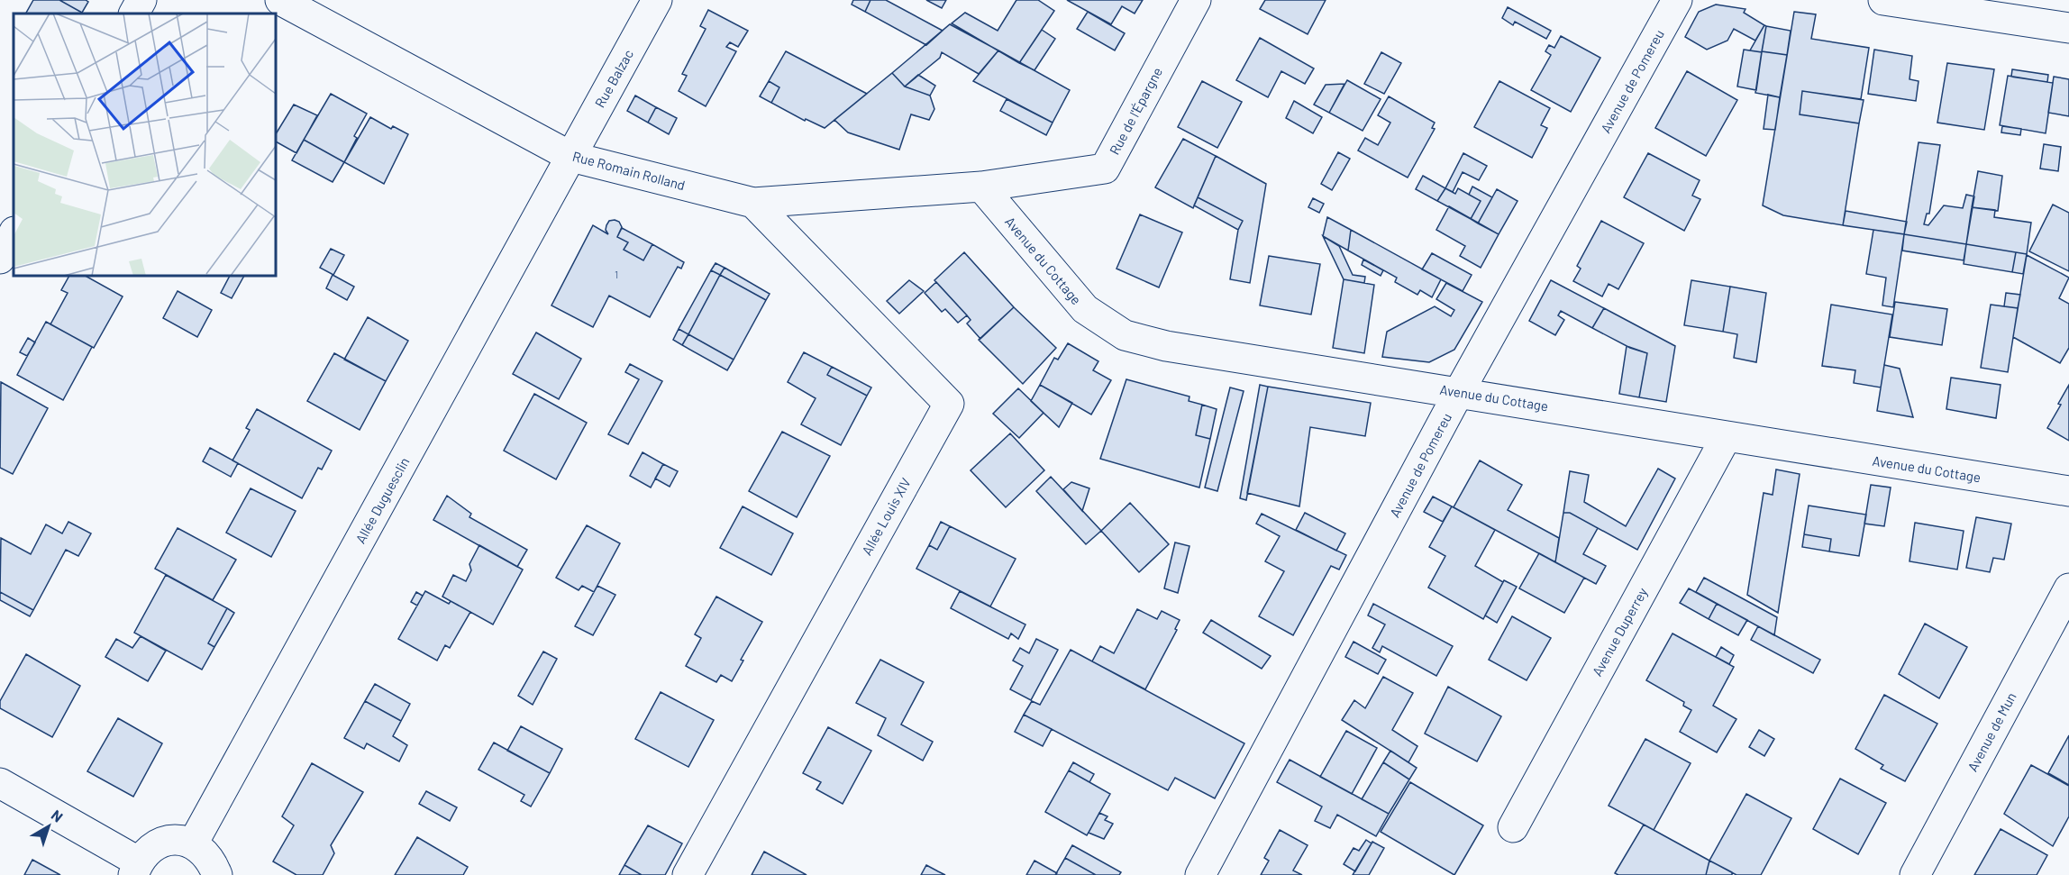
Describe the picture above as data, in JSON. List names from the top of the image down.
{
  "streets": {
    "street": [
      "Rue Balzac",
      "Avenue de Pomereu",
      "Rue de l'Épargne",
      "Rue Romain Rolland",
      "Avenue du Cottage",
      "Allée Duguesclin",
      "Allée Louis XIV",
      "Avenue Duperrey",
      "Avenue de Mun"
    ]
  },
  "crossings": [
    ["Rue Balzac", "Rue Romain Rolland"],
    ["Rue Balzac", "Allée Duguesclin"],
    ["Avenue de Pomereu", "Avenue du Cottage"],
    ["Rue de l'Épargne", "Rue Romain Rolland"],
    ["Rue de l'Épargne", "Avenue du Cottage"],
    ["Rue Romain Rolland", "Avenue du Cottage"],
    ["Rue Romain Rolland", "Allée Duguesclin"],
    ["Rue Romain Rolland", "Allée Louis XIV"],
    ["Avenue du Cottage", "Avenue Duperrey"]
  ],
  "house_numbers": ["1"],
  "north": "top right"
}
